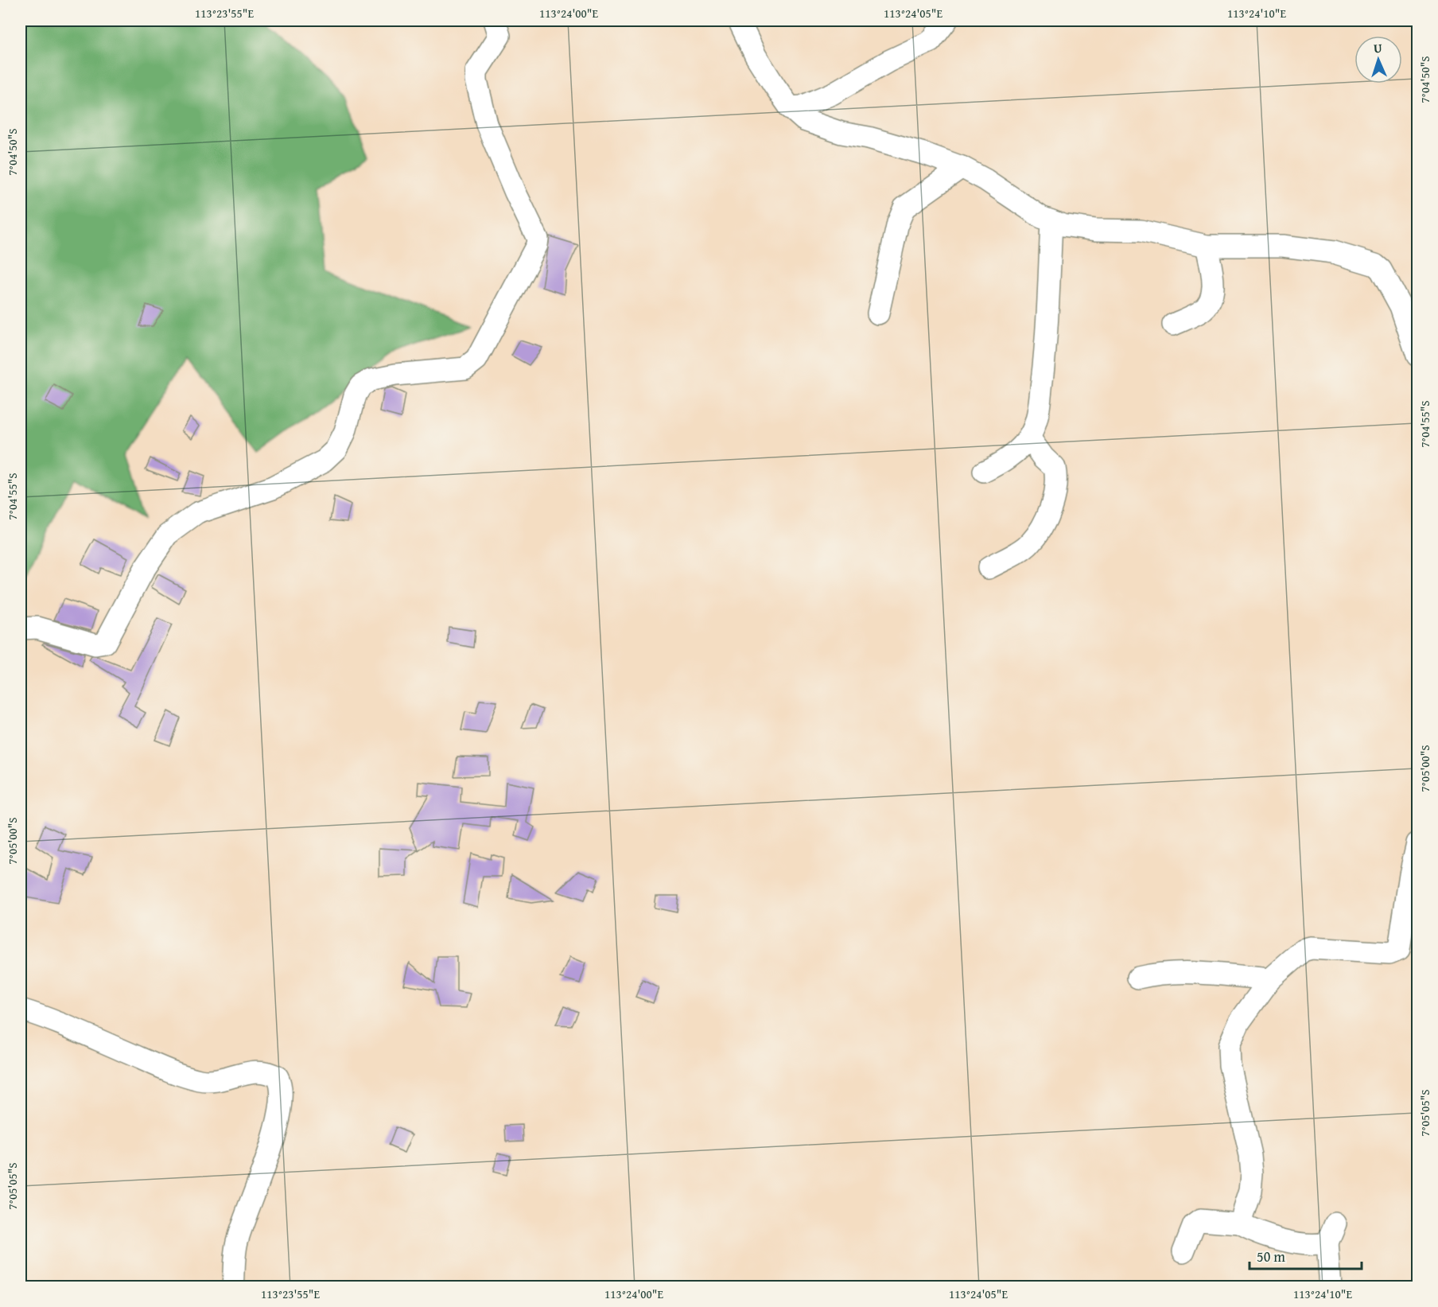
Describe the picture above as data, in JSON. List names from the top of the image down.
{
  "scale_bar": "50 m",
  "north": "top",
  "coordinates": [
    "113°23'55\"E",
    "113°24'00\"E",
    "113°24'05\"E",
    "113°24'10\"E",
    "7°04'50\"S",
    "7°04'55\"S",
    "7°05'00\"S",
    "7°05'05\"S"
  ]
}
